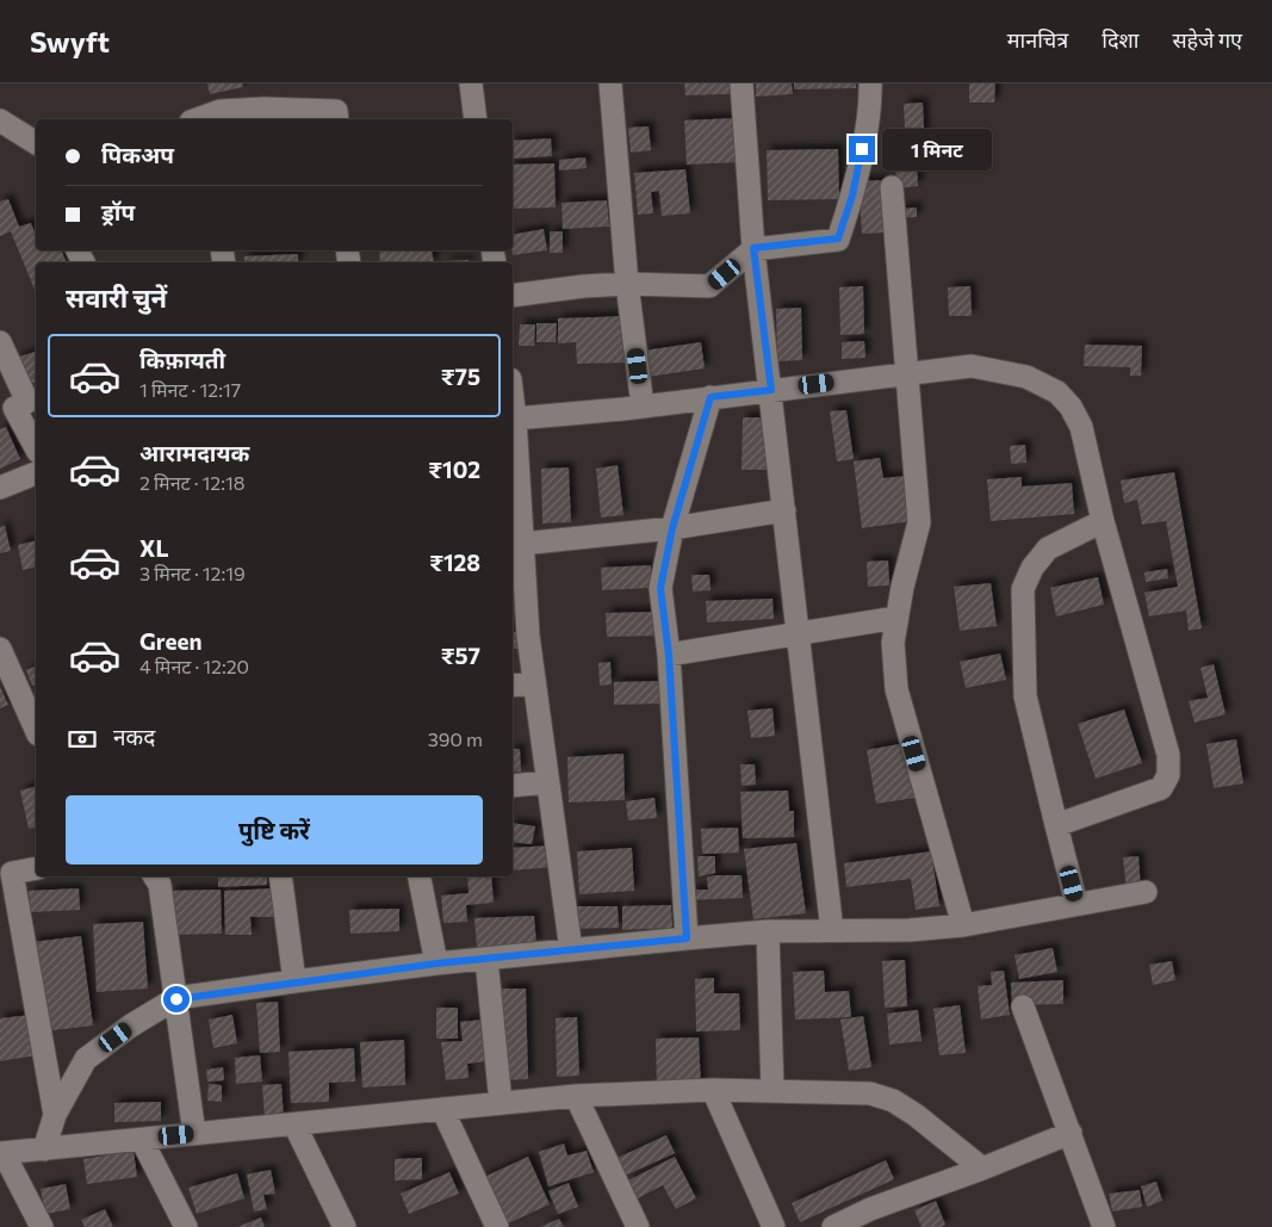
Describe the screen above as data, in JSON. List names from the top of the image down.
{
  "page": {
    "header": "Swyft",
    "nav": ["मानचित्र", "दिशा", "सहेजे गए"],
    "banner": ["पिकअप", "ड्रॉप"],
    "bubble": "1 मिनट",
    "heading": "सवारी चुनें",
    "list": [
      {
        "name": "किफ़ायती",
        "note": "1 मिनट · 12:17",
        "value": "₹75"
      },
      {
        "name": "आरामदायक",
        "note": "2 मिनट · 12:18",
        "value": "₹102"
      },
      {
        "name": "XL",
        "note": "3 मिनट · 12:19",
        "value": "₹128"
      },
      {
        "name": "Green",
        "note": "4 मिनट · 12:20",
        "value": "₹57"
      }
    ],
    "pay": ["नकद", "390 m"],
    "buttons": "पुष्टि करें"
  }
}
